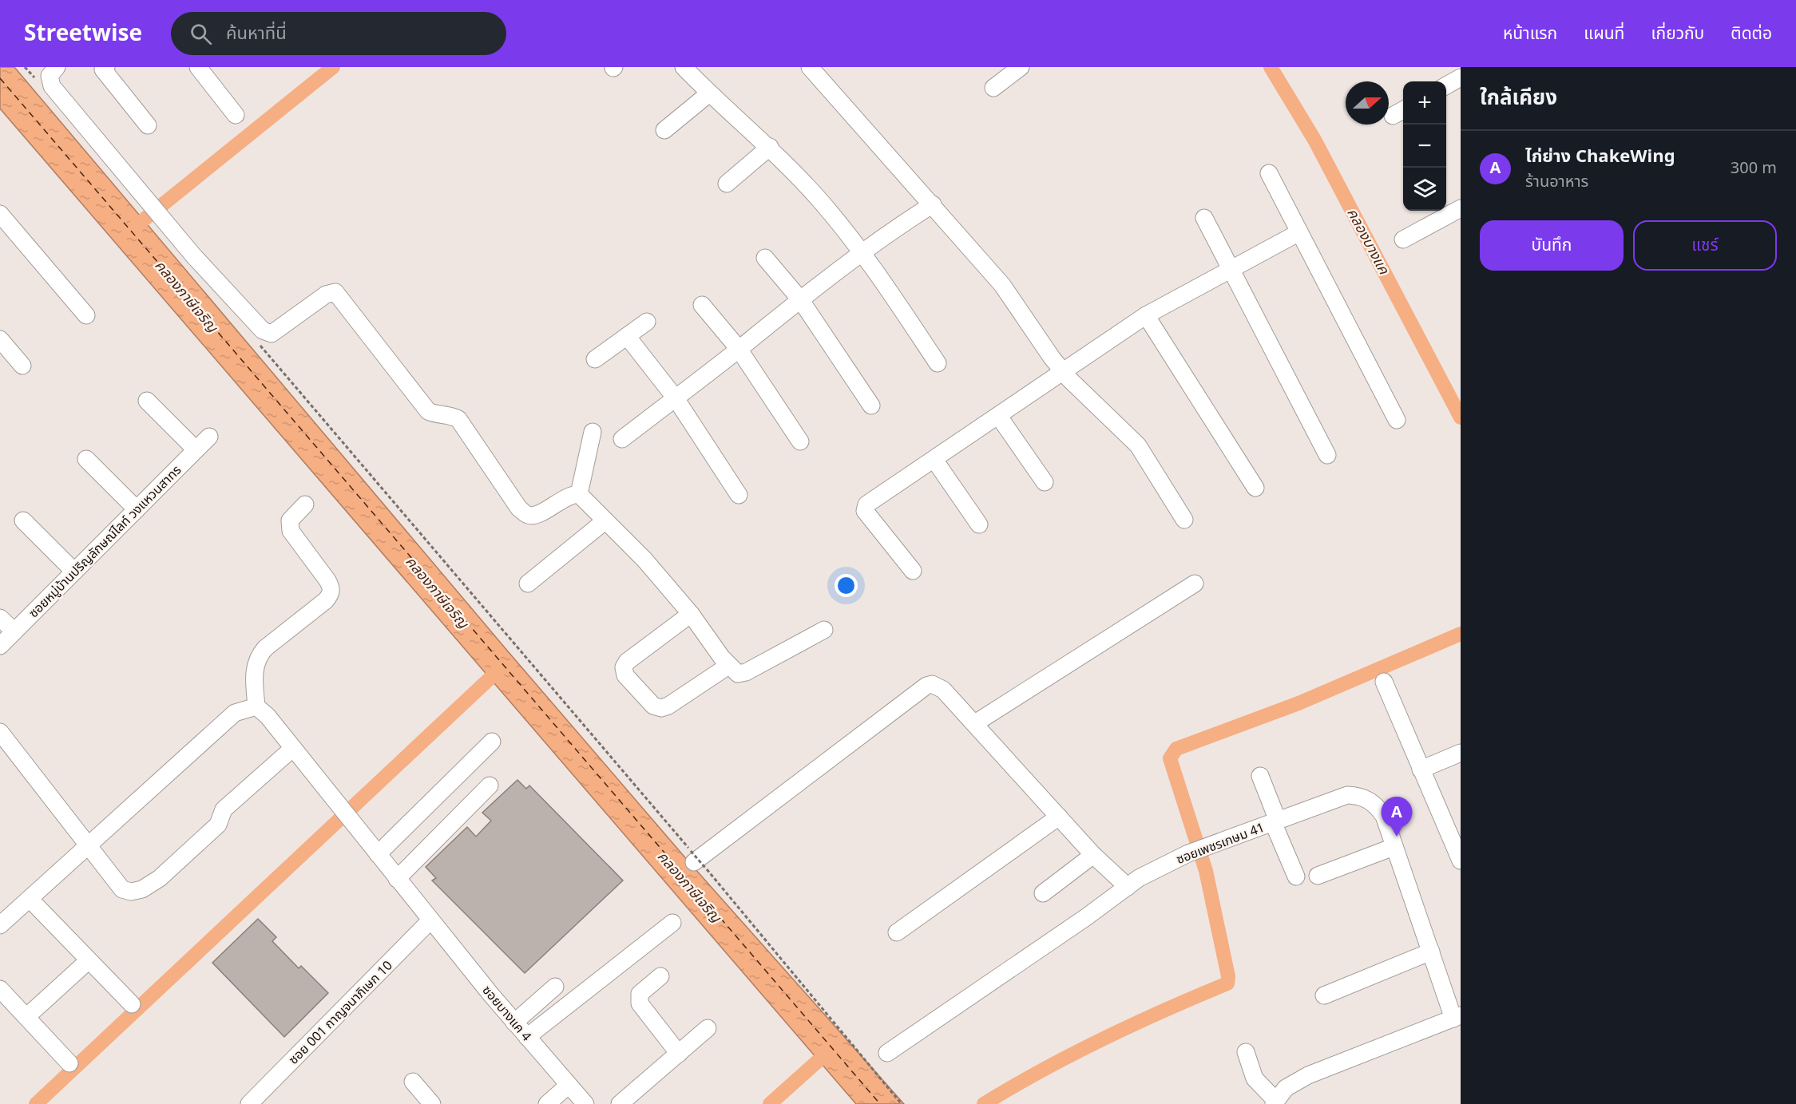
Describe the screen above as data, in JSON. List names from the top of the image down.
{
  "streets": {
    "street": [
      "ซอยหมู่บ้านปริญลักษณ์ไลท์ วงแหวนสาทร",
      "ซอยเพชรเกษม 41",
      "ซอย 001 กาญจนาภิเษก 10",
      "ซอยบางแค 4"
    ]
  },
  "crossings": [
    ["ซอย 001 กาญจนาภิเษก 10", "ซอยบางแค 4"]
  ],
  "water": ["คลองบางแค", "คลองภาษีเจริญ"],
  "north": "right",
  "page": {
    "header": "Streetwise",
    "search": "ค้นหาที่นี่",
    "nav": [
      "หน้าแรก",
      "แผนที่",
      "เกี่ยวกับ",
      "ติดต่อ"
    ],
    "heading": "ใกล้เคียง",
    "map_buttons": ["+", "−"],
    "list": [
      {
        "mark": "A",
        "name": "ไก่ย่าง ChakeWing",
        "note": "ร้านอาหาร",
        "value": "300 m"
      }
    ],
    "buttons": ["บันทึก", "แชร์"],
    "pins": "A"
  }
}
